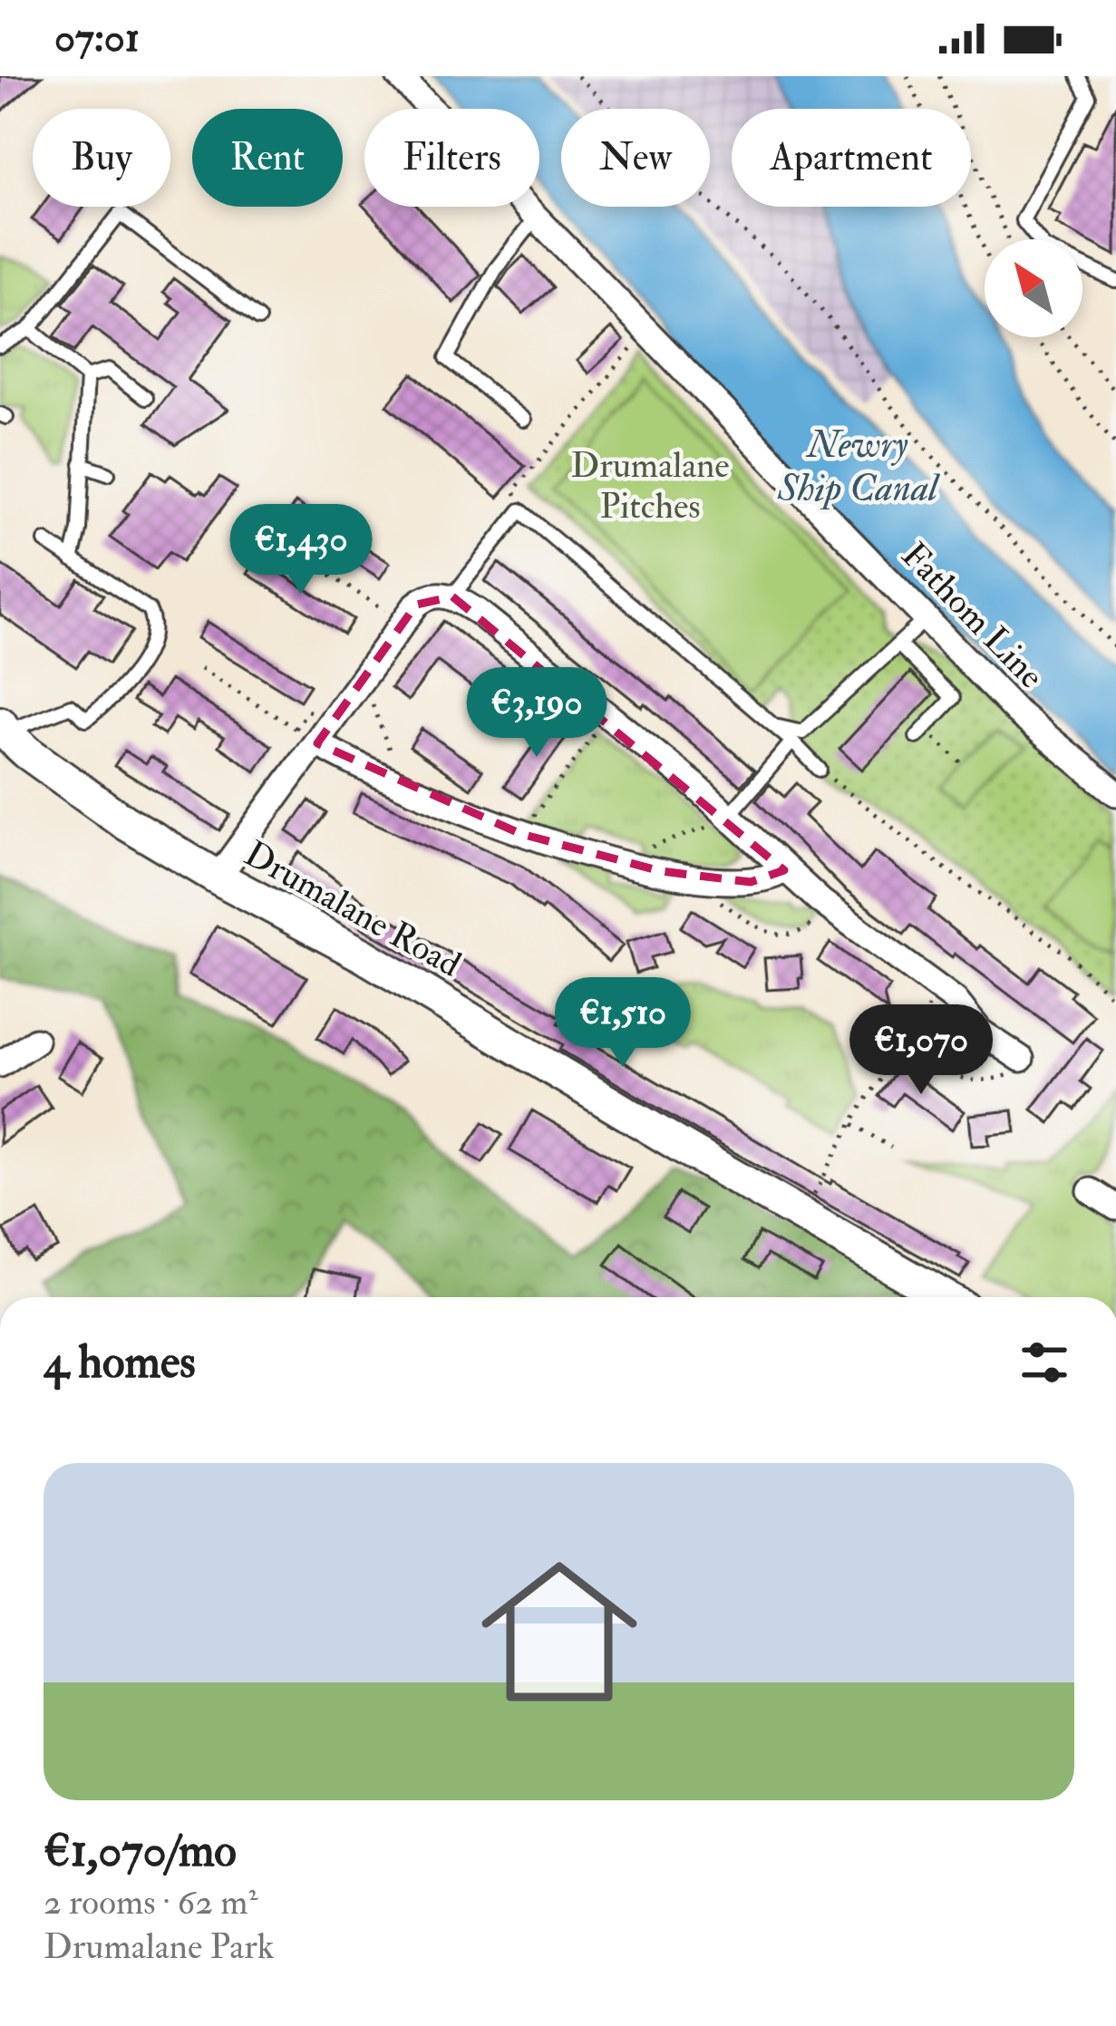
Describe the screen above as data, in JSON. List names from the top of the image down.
{
  "streets": {
    "main road": ["Drumalane Road"],
    "street": ["Fathom Line"]
  },
  "water": ["Newry Ship Canal"],
  "parks": ["Drumalane Pitches"],
  "north": "top left",
  "page": {
    "status": "07:01",
    "chip": [
      "Buy",
      "Rent",
      "Filters",
      "New",
      "Apartment"
    ],
    "price": [
      "€1,430",
      "€3,190",
      "€1,510",
      "€1,070"
    ],
    "heading": "4 homes",
    "list": [
      {
        "name": "€1,070/mo",
        "note": "2 rooms · 62 m² · Drumalane Park"
      }
    ]
  }
}
